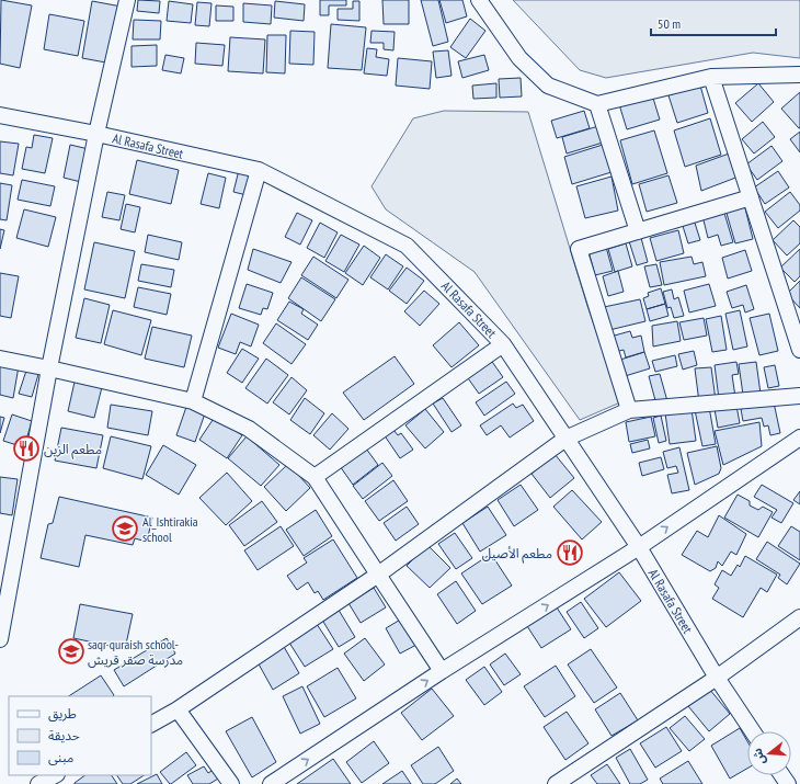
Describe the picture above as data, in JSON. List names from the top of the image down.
{
  "streets": {
    "street": ["Al Rasafa Street"]
  },
  "places": {
    "restaurant": ["مطعم الزين", "مطعم الأصيل"],
    "school or university": ["Al_Ishtirakia school", "saqr quraish school- مدرسة صقر قريش"]
  },
  "legend": ["طريق", "حديقة", "مبنى"],
  "scale_bar": "50 m",
  "north": "left"
}
